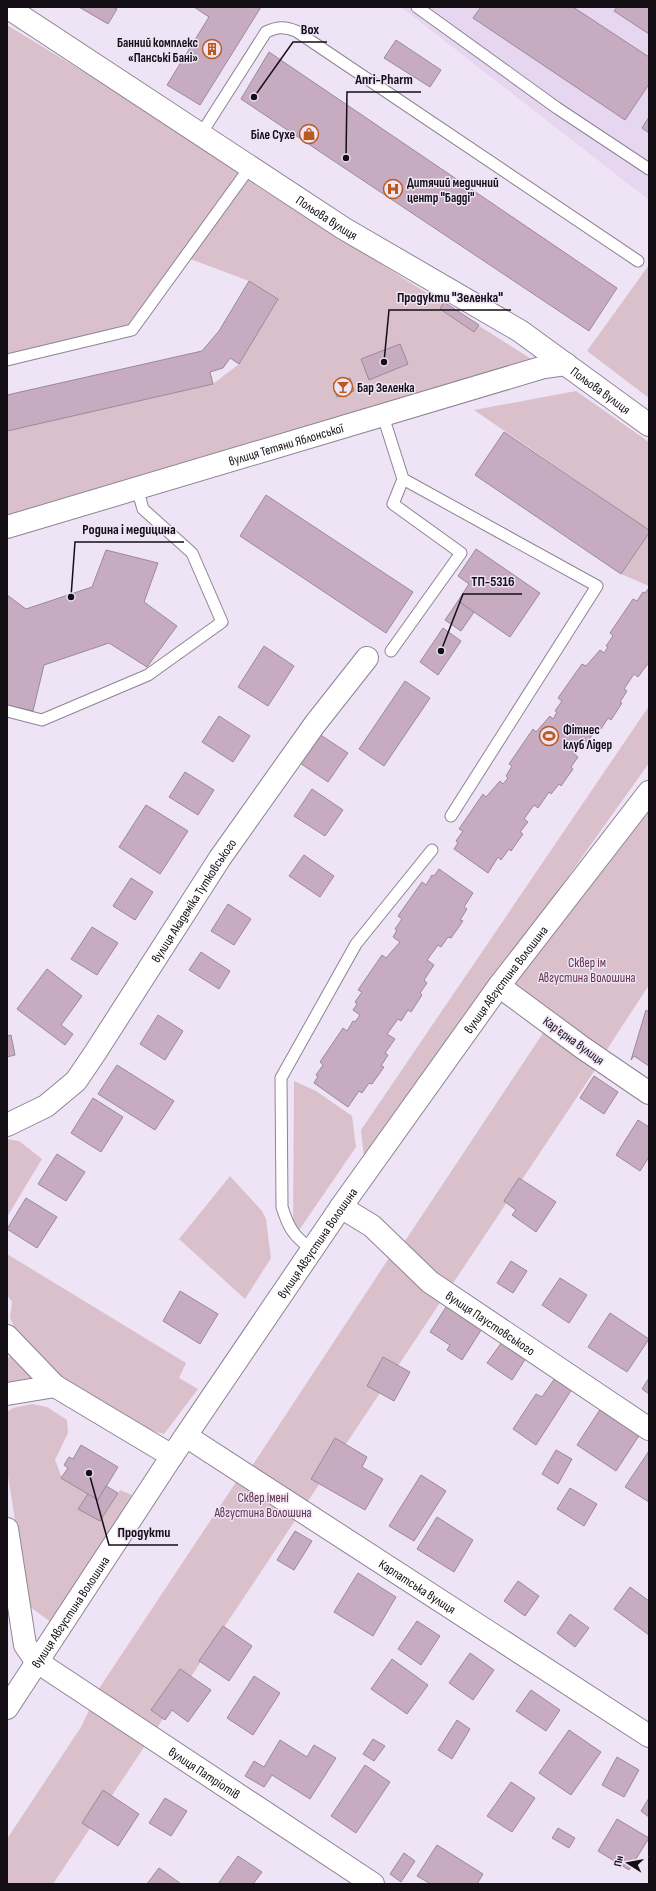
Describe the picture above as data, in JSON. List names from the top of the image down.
{
  "streets": {
    "street": [
      "Польова вулиця",
      "вулиця Тетяни Яблонської",
      "вулиця Академіка Тутковського",
      "вулиця Августина Волошина",
      "Карʼєрна вулиця",
      "вулиця Паустовського",
      "Карпатська вулиця",
      "вулиця Патріотів"
    ]
  },
  "crossings": [
    ["Польова вулиця", "вулиця Тетяни Яблонської"],
    ["вулиця Августина Волошина", "Карʼєрна вулиця"],
    ["вулиця Августина Волошина", "вулиця Паустовського"],
    ["вулиця Августина Волошина", "Карпатська вулиця"],
    ["вулиця Августина Волошина", "вулиця Патріотів"]
  ],
  "parks": ["Сквер ім Августина Волошина", "Сквер імені Августина Волошина"],
  "places": {
    "building": ["Банний комплекс «Панські Бані»"],
    "other": [
      "Box",
      "Anri-Pharm",
      "Продукти \"Зеленка\"",
      "Родина і медицина",
      "ТП-5316",
      "Продукти"
    ],
    "shop": ["Біле Сухе"],
    "hospital": ["Дитячий медичний центр \"Бадді\""],
    "bar": ["Бар Зеленка"],
    "sports": ["Фітнес клуб Лідер"]
  },
  "north": "left"
}
